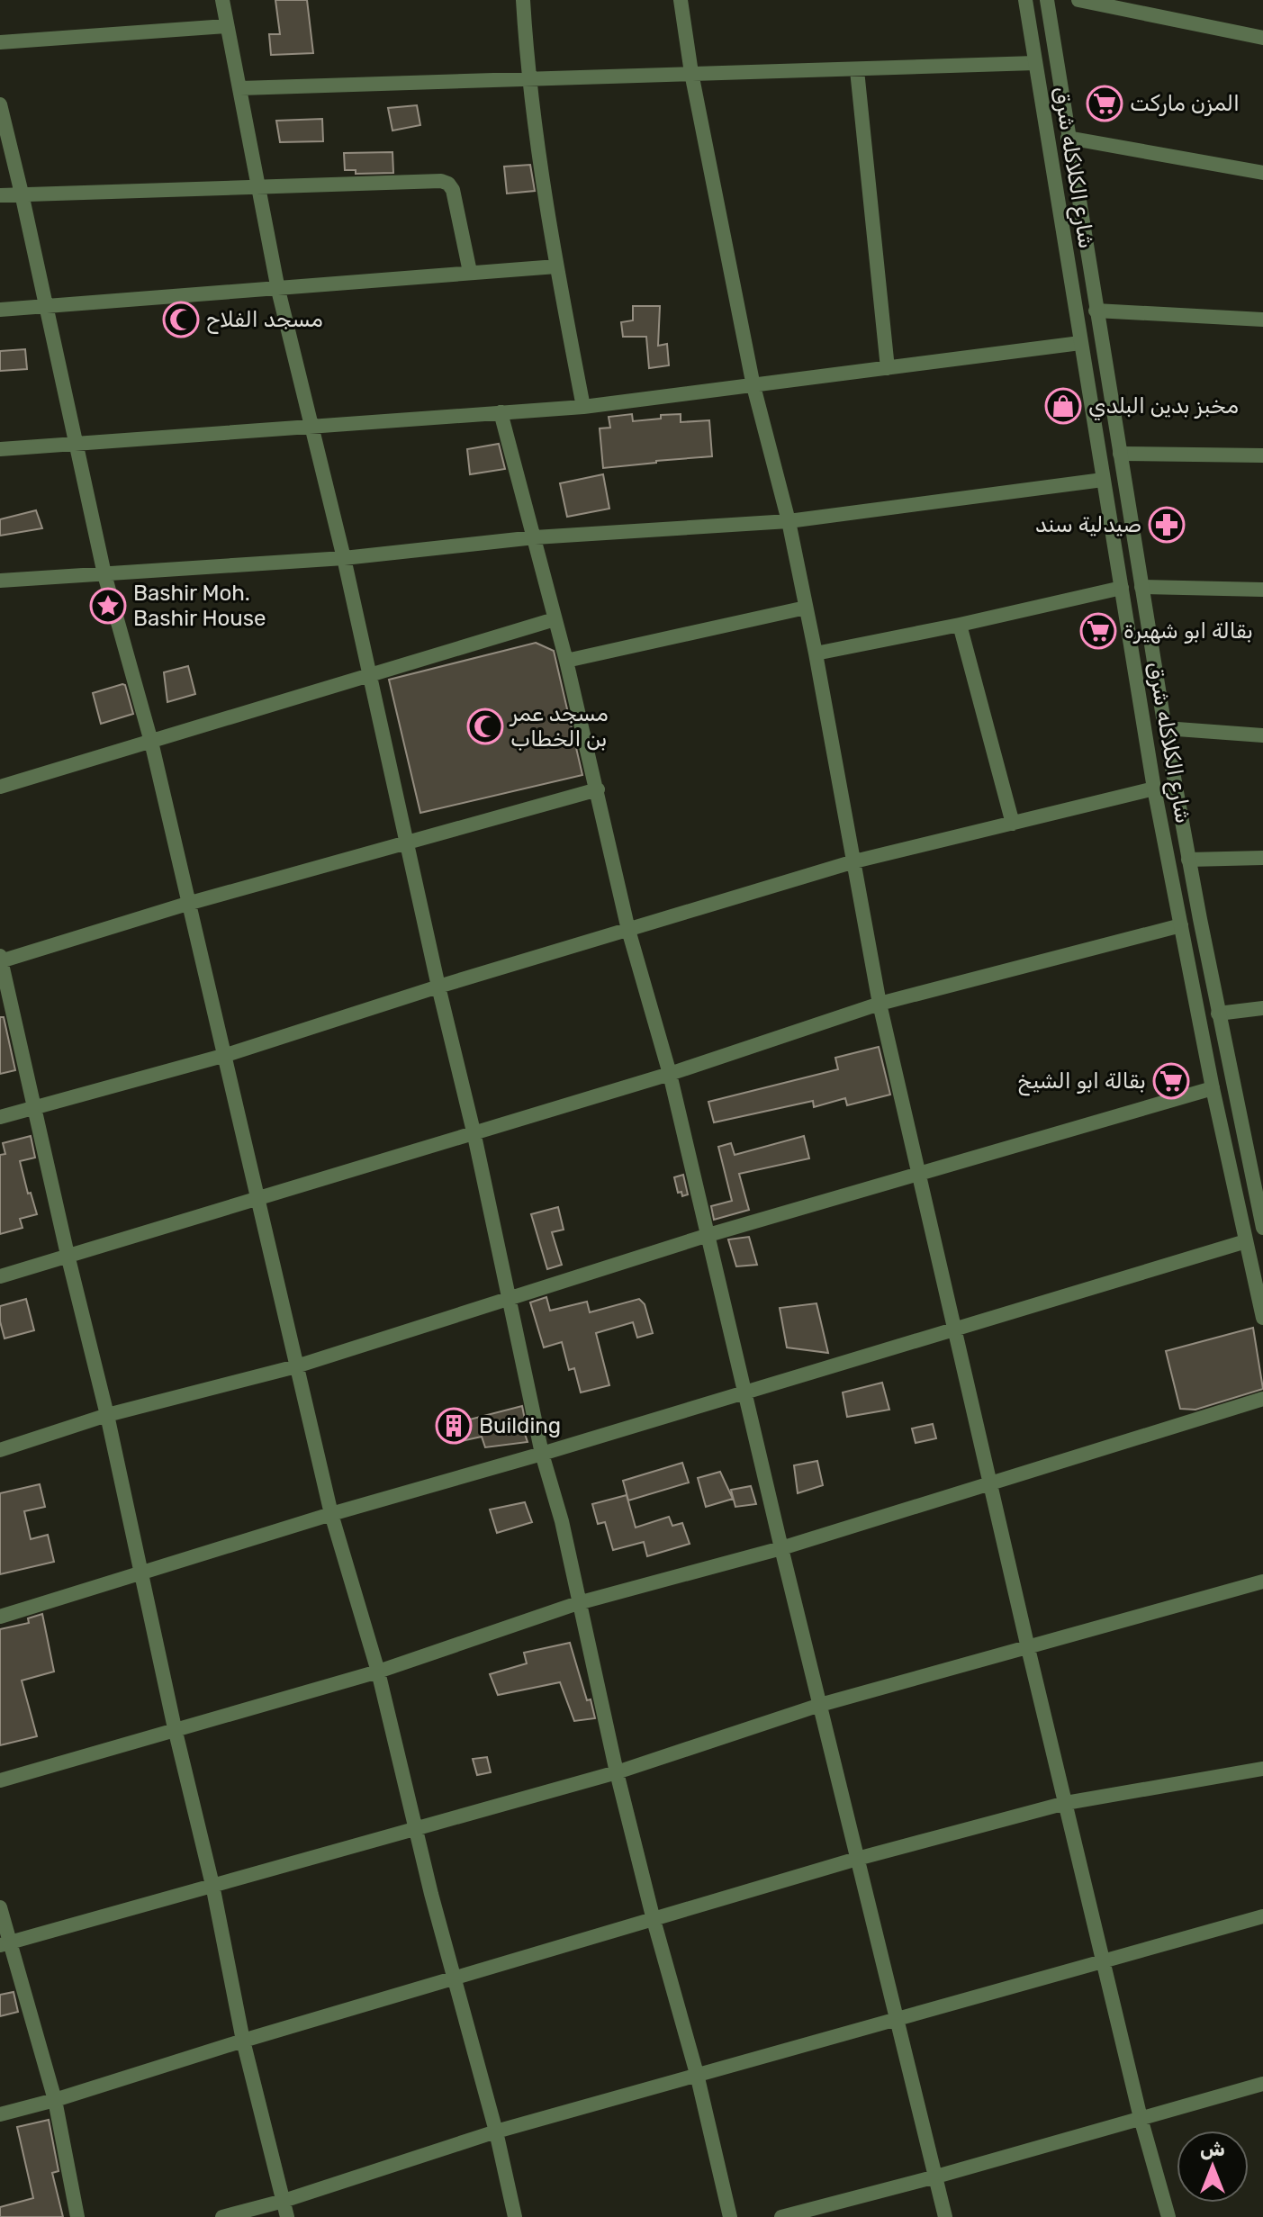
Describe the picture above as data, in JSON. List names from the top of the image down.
{
  "streets": {
    "street": ["شارع الكلاكله شرق"]
  },
  "places": {
    "supermarket": ["المزن ماركت", "بقالة ابو شهيرة", "بقالة ابو الشيخ"],
    "mosque": ["مسجد الفلاح", "مسجد عمر بن الخطاب"],
    "shop": ["مخبز بدين البلدي"],
    "pharmacy": ["صيدلية سند"],
    "place": ["Bashir Moh. Bashir House"],
    "building": ["Building"]
  },
  "north": "top"
}
